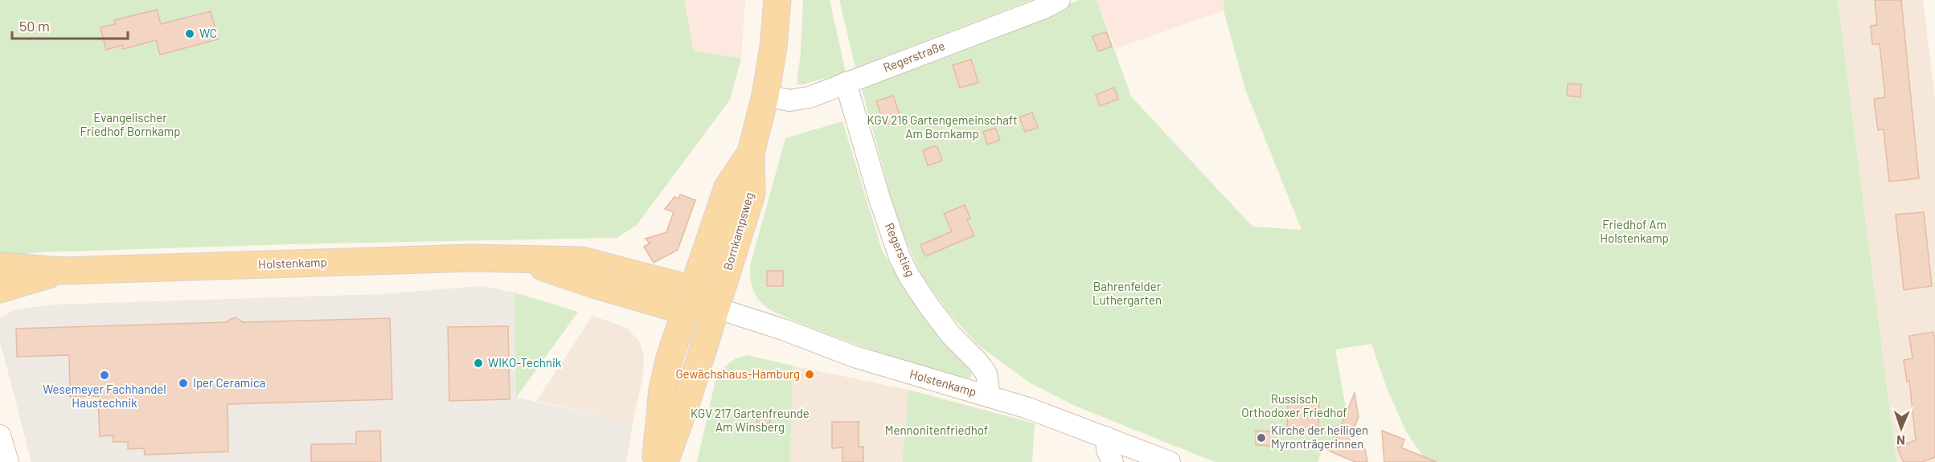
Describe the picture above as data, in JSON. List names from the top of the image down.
{
  "streets": {
    "main road": ["Bornkampsweg", "Holstenkamp"],
    "street": ["Regerstraße", "Regerstieg"]
  },
  "crossings": [
    ["Regerstraße", "Bornkampsweg"],
    ["Regerstraße", "Regerstieg"],
    ["Bornkampsweg", "Holstenkamp"],
    ["Regerstieg", "Holstenkamp"]
  ],
  "parks": [
    "Evangelischer Friedhof Bornkamp",
    "KGV 216 Gartengemeinschaft Am Bornkamp",
    "Friedhof Am Holstenkamp",
    "Bahrenfelder Luthergarten",
    "Russisch Orthodoxer Friedhof",
    "KGV 217 Gartenfreunde Am Winsberg",
    "Mennonitenfriedhof"
  ],
  "places": [
    "WC",
    "WIKO-Technik",
    "Gewächshaus-Hamburg",
    "Wesemeyer Fachhandel Haustechnik",
    "Iper Ceramica",
    "Kirche der heiligen Myronträgerinnen"
  ],
  "scale_bar": "50 m",
  "north": "bottom"
}
